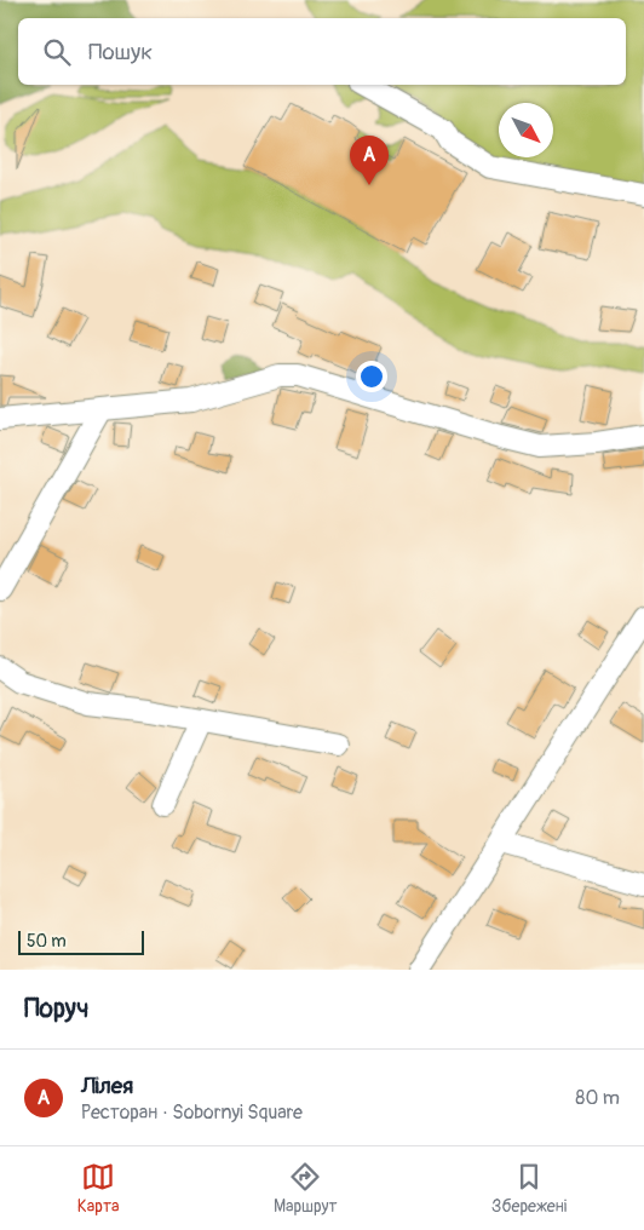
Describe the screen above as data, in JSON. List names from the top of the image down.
{
  "scale_bar": "50 m",
  "north": "bottom right",
  "page": {
    "search": "Пошук",
    "pins": "A",
    "scale": "50 m",
    "heading": "Поруч",
    "list": [
      {
        "mark": "A",
        "name": "Лілея",
        "note": "Ресторан · Sobornyi Square",
        "value": "80 m"
      }
    ],
    "nav": ["Карта", "Маршрут", "Збережені"]
  }
}
